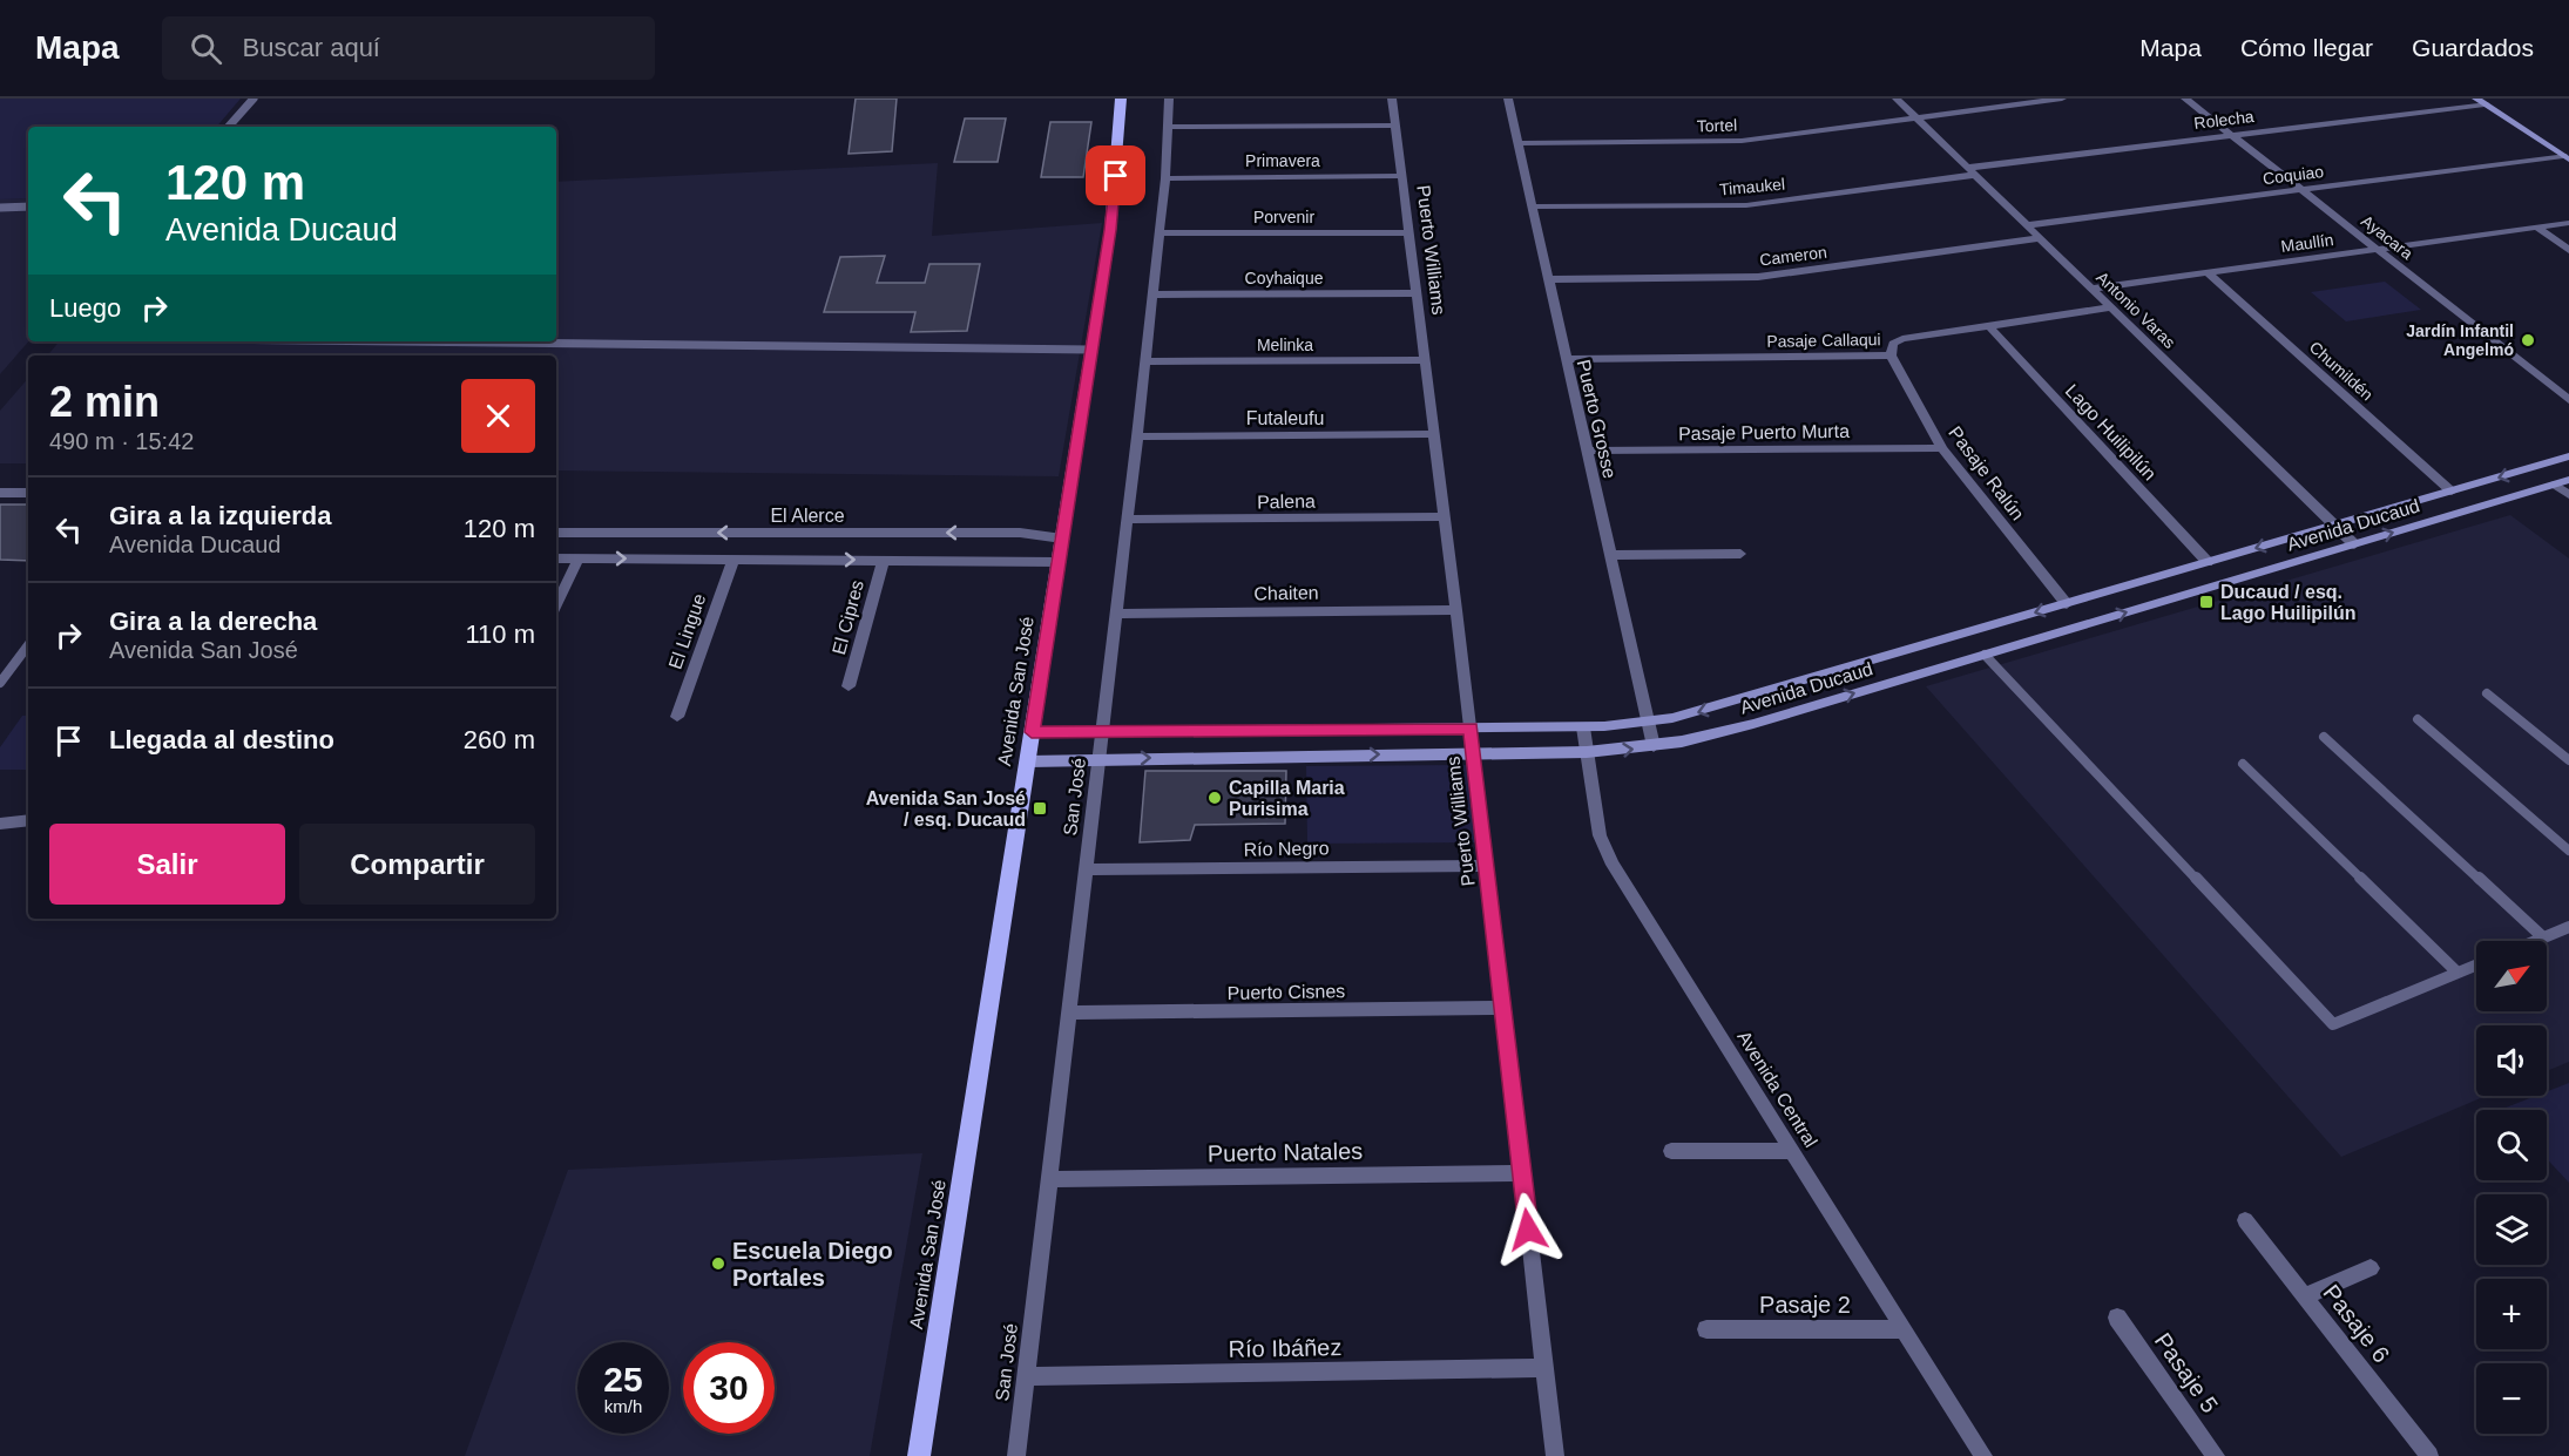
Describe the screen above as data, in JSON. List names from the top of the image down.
{
  "streets": {
    "main road": ["Avenida San José"],
    "street": [
      "Rolecha",
      "Tortel",
      "Primavera",
      "Coquiao",
      "Timaukel",
      "Porvenir",
      "Ayacara",
      "Maullín",
      "Puerto Williams",
      "Cameron",
      "Coyhaique",
      "Antonio Varas",
      "Pasaje Callaqui",
      "Melinka",
      "Chumildén",
      "Futaleufu",
      "Puerto Grosse",
      "Pasaje Puerto Murta",
      "Lago Huilipilún",
      "Pasaje Ralún",
      "Palena",
      "El Alerce",
      "Avenida Ducaud",
      "Chaiten",
      "El Cipres",
      "El Lingue",
      "San José",
      "Río Negro",
      "Puerto Cisnes",
      "Avenida Central",
      "Puerto Natales",
      "Pasaje 2",
      "Pasaje 6",
      "Río Ibáñez",
      "Pasaje 5"
    ]
  },
  "crossings": [
    ["Rolecha", "Timaukel"],
    ["Rolecha", "Ayacara"],
    ["Rolecha", "Antonio Varas"],
    ["Tortel", "Antonio Varas"],
    ["Tortel", "Puerto Grosse"],
    ["Primavera", "Puerto Williams"],
    ["Primavera", "San José"],
    ["Coquiao", "Ayacara"],
    ["Coquiao", "Antonio Varas"],
    ["Timaukel", "Antonio Varas"],
    ["Timaukel", "Puerto Grosse"],
    ["Porvenir", "Puerto Williams"],
    ["Porvenir", "San José"],
    ["Ayacara", "Maullín"],
    ["Maullín", "Antonio Varas"],
    ["Maullín", "Chumildén"],
    ["Puerto Williams", "Coyhaique"],
    ["Puerto Williams", "Melinka"],
    ["Puerto Williams", "Futaleufu"],
    ["Puerto Williams", "Palena"],
    ["Puerto Williams", "Avenida Ducaud"],
    ["Puerto Williams", "Chaiten"],
    ["Puerto Williams", "Río Negro"],
    ["Puerto Williams", "Puerto Cisnes"],
    ["Puerto Williams", "Puerto Natales"],
    ["Puerto Williams", "Río Ibáñez"],
    ["Cameron", "Antonio Varas"],
    ["Cameron", "Puerto Grosse"],
    ["Coyhaique", "San José"],
    ["Antonio Varas", "Pasaje Callaqui"],
    ["Antonio Varas", "Avenida Ducaud"],
    ["Pasaje Callaqui", "Puerto Grosse"],
    ["Pasaje Callaqui", "Lago Huilipilún"],
    ["Pasaje Callaqui", "Pasaje Ralún"],
    ["Melinka", "San José"],
    ["Chumildén", "Avenida Ducaud"],
    ["Futaleufu", "San José"],
    ["Puerto Grosse", "Pasaje Puerto Murta"],
    ["Puerto Grosse", "Avenida Ducaud"],
    ["Pasaje Puerto Murta", "Pasaje Ralún"],
    ["Lago Huilipilún", "Avenida Ducaud"],
    ["Pasaje Ralún", "Avenida Ducaud"],
    ["Palena", "San José"],
    ["El Alerce", "Avenida San José"],
    ["Avenida Ducaud", "Avenida San José"],
    ["Avenida Ducaud", "San José"],
    ["Avenida Ducaud", "Avenida Central"],
    ["Chaiten", "San José"],
    ["San José", "Río Negro"],
    ["San José", "Puerto Cisnes"],
    ["San José", "Puerto Natales"],
    ["San José", "Río Ibáñez"],
    ["Avenida Central", "Pasaje 2"]
  ],
  "places": {
    "other": ["Jardín Infantil Angelmó", "Capilla Maria Purisima", "Escuela Diego Portales"],
    "transit": ["Ducaud / esq. Lago Huilipilún", "Avenida San José / esq. Ducaud"]
  },
  "north": "top right",
  "page": {
    "header": "Mapa",
    "search": "Buscar aquí",
    "nav": ["Mapa", "Cómo llegar", "Guardados"],
    "turn": ["120 m", "Avenida Ducaud"],
    "then": "Luego",
    "heading": ["2 min", "490 m · 15:42"],
    "list": [
      {
        "name": "Gira a la izquierda",
        "note": "Avenida Ducaud",
        "value": "120 m"
      },
      {
        "name": "Gira a la derecha",
        "note": "Avenida San José",
        "value": "110 m"
      },
      {
        "name": "Llegada al destino",
        "value": "260 m"
      }
    ],
    "buttons": ["Salir", "Compartir"],
    "map_buttons": ["+", "−"],
    "speed": "25 km/h",
    "limit": "30"
  }
}
